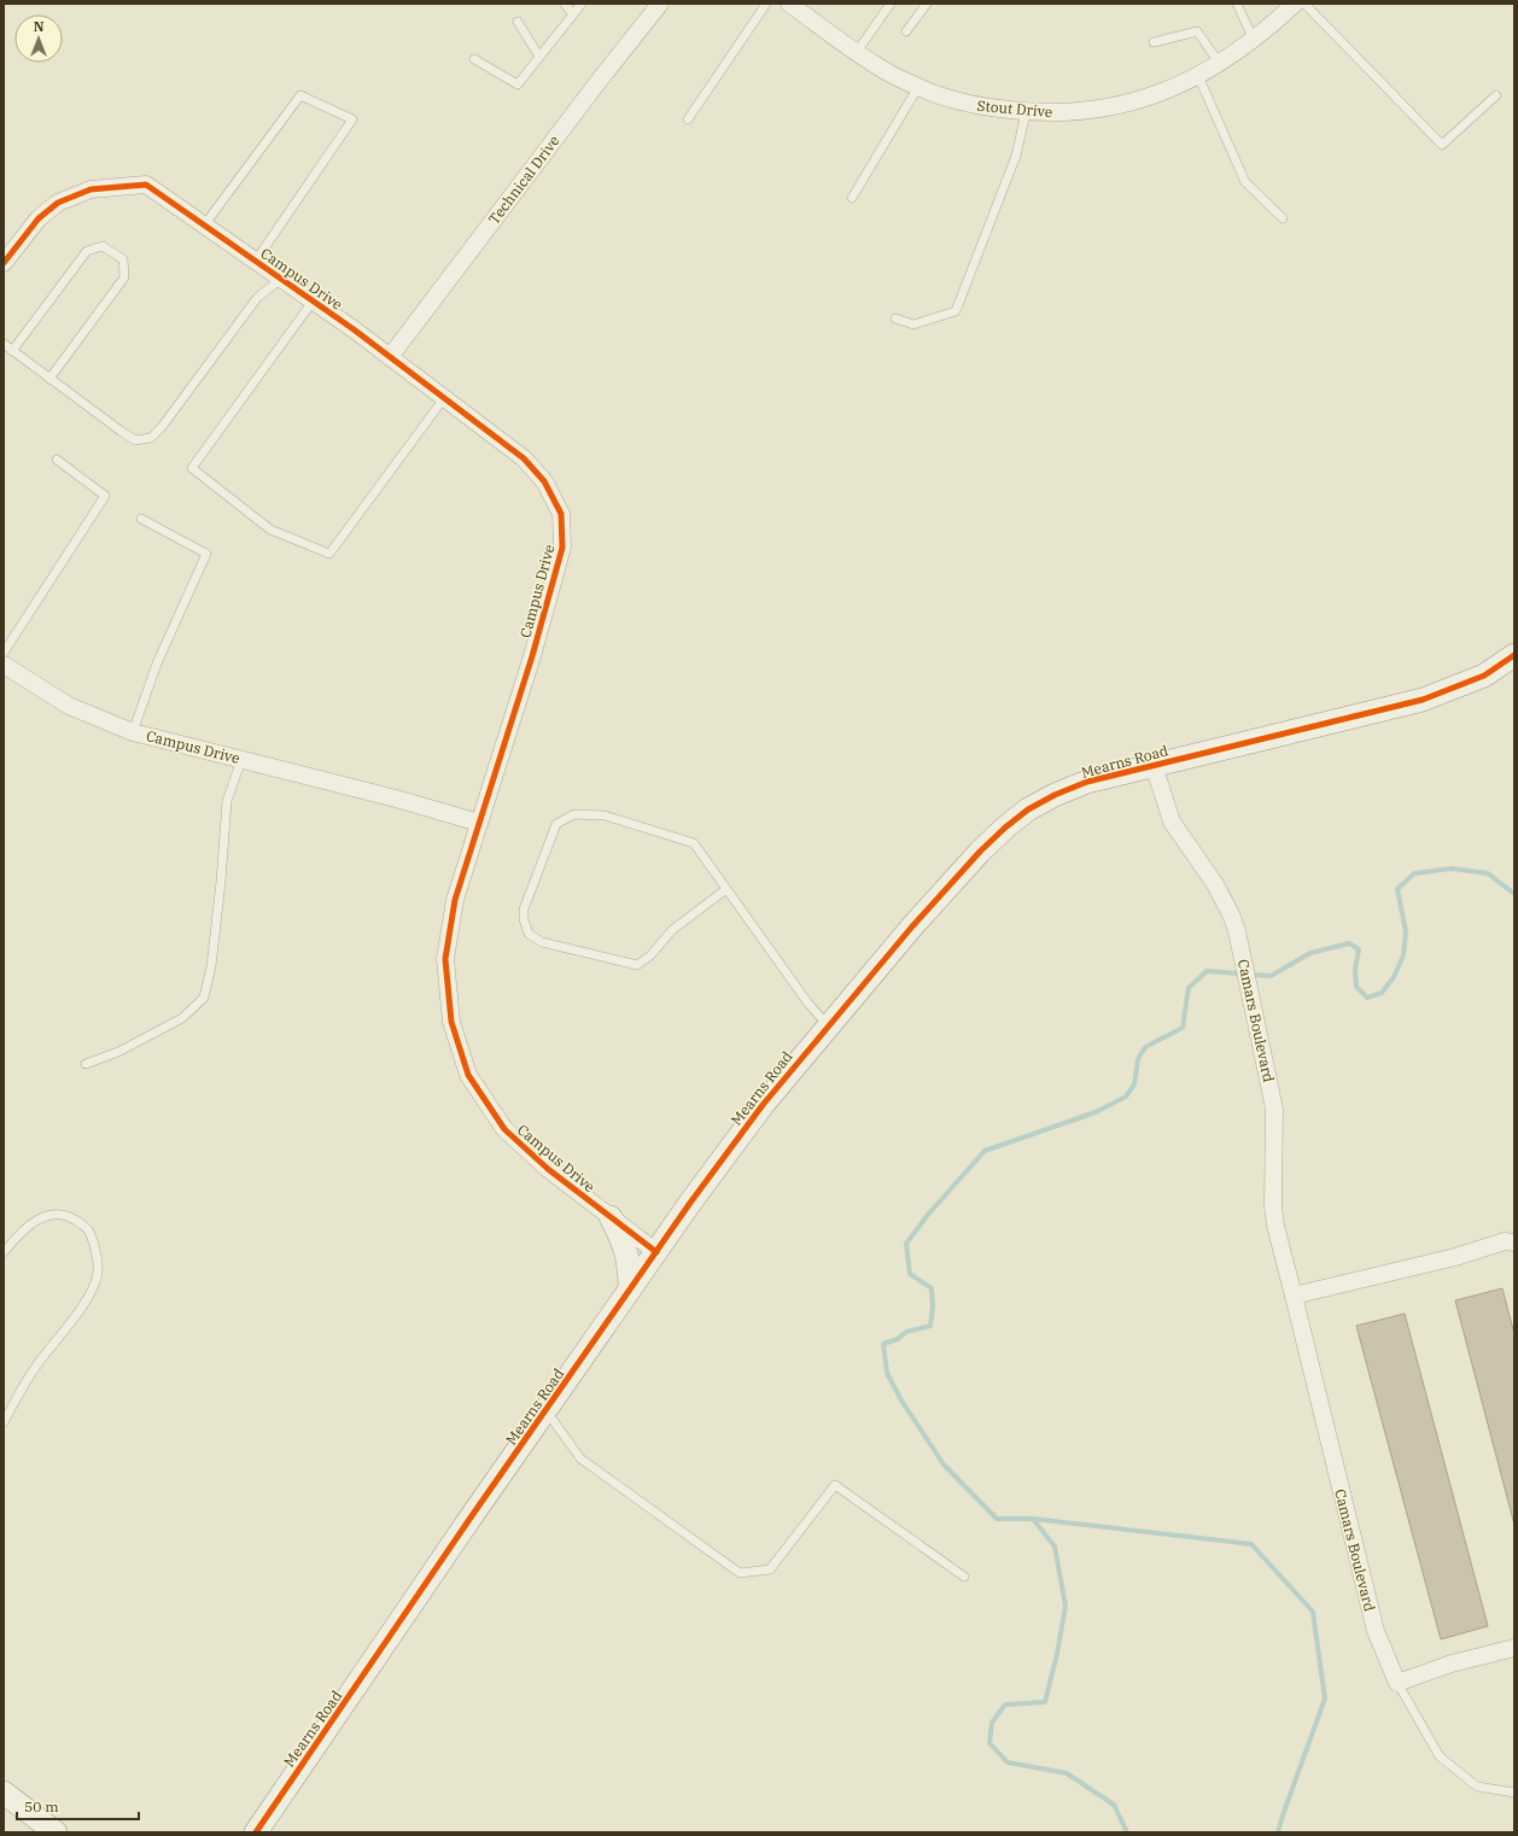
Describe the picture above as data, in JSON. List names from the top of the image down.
{
  "streets": {
    "street": [
      "Stout Drive",
      "Technical Drive",
      "Campus Drive",
      "Mearns Road",
      "Camars Boulevard"
    ]
  },
  "crossings": [
    ["Technical Drive", "Campus Drive"],
    ["Campus Drive", "Mearns Road"],
    ["Mearns Road", "Camars Boulevard"]
  ],
  "scale_bar": "50 m",
  "north": "top"
}
